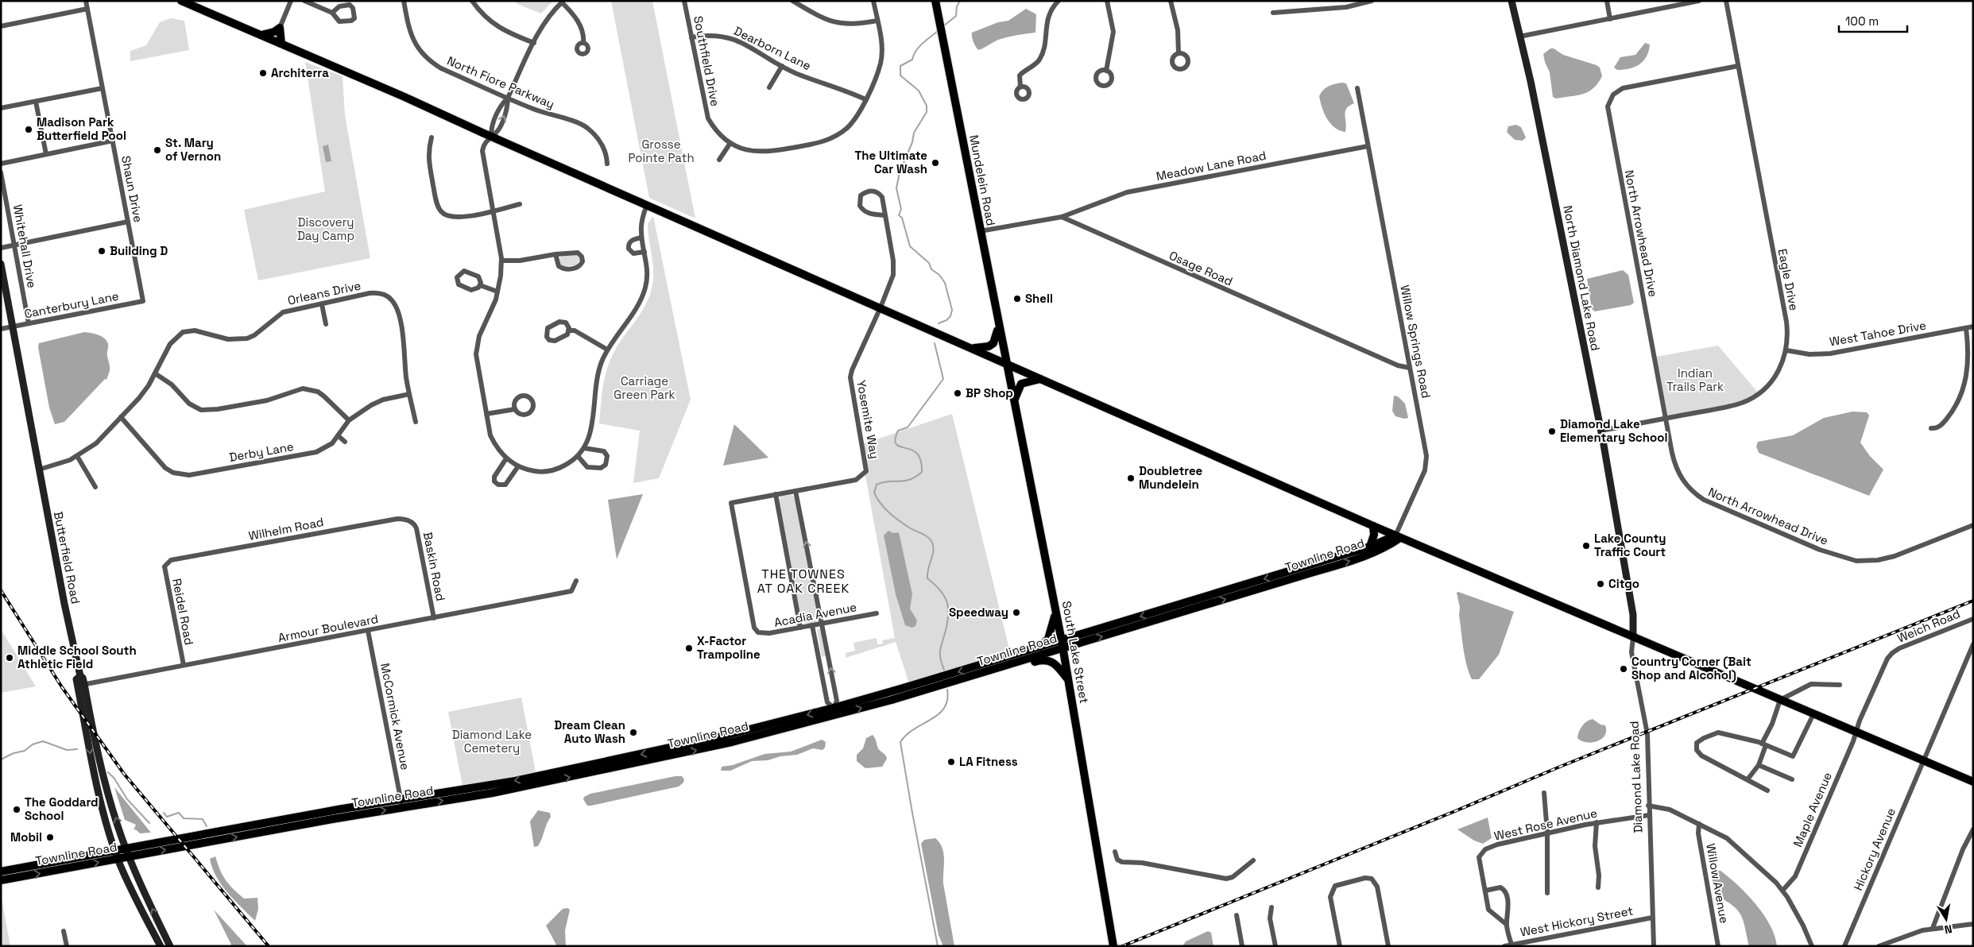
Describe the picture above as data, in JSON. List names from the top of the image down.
{
  "streets": {
    "main road": [
      "Mundelein Road",
      "North Diamond Lake Road",
      "Townline Road",
      "Butterfield Road",
      "South Lake Street",
      "Diamond Lake Road"
    ],
    "street": [
      "Dearborn Lane",
      "Southfield Drive",
      "North Fiore Parkway",
      "Meadow Lane Road",
      "Shaun Drive",
      "North Arrowhead Drive",
      "Whitehall Drive",
      "Osage Road",
      "Eagle Drive",
      "Orleans Drive",
      "Canterbury Lane",
      "West Tahoe Drive",
      "Willow Springs Road",
      "Yosemite Way",
      "Derby Lane",
      "Wilhelm Road",
      "Baskin Road",
      "Reidel Road",
      "Acadia Avenue",
      "Weich Road",
      "Armour Boulevard",
      "McCormick Avenue",
      "Maple Avenue",
      "West Rose Avenue",
      "Hickory Avenue",
      "Willow Avenue",
      "West Hickory Street"
    ]
  },
  "crossings": [
    ["Dearborn Lane", "Southfield Drive"],
    ["Meadow Lane Road", "Osage Road"],
    ["Meadow Lane Road", "Willow Springs Road"],
    ["Mundelein Road", "South Lake Street"],
    ["Shaun Drive", "Canterbury Lane"],
    ["North Arrowhead Drive", "Eagle Drive"],
    ["Whitehall Drive", "Canterbury Lane"],
    ["Osage Road", "Willow Springs Road"],
    ["North Diamond Lake Road", "Eagle Drive"],
    ["North Diamond Lake Road", "Diamond Lake Road"],
    ["Eagle Drive", "West Tahoe Drive"],
    ["Orleans Drive", "Derby Lane"],
    ["Orleans Drive", "Butterfield Road"],
    ["Canterbury Lane", "Butterfield Road"],
    ["Willow Springs Road", "Townline Road"],
    ["Yosemite Way", "Acadia Avenue"],
    ["Wilhelm Road", "Baskin Road"],
    ["Wilhelm Road", "Reidel Road"],
    ["Townline Road", "Butterfield Road"],
    ["Townline Road", "South Lake Street"],
    ["Townline Road", "McCormick Avenue"],
    ["Butterfield Road", "Armour Boulevard"],
    ["Baskin Road", "Armour Boulevard"],
    ["Reidel Road", "Armour Boulevard"],
    ["Weich Road", "Maple Avenue"],
    ["Armour Boulevard", "McCormick Avenue"],
    ["Diamond Lake Road", "West Rose Avenue"],
    ["Diamond Lake Road", "West Hickory Street"]
  ],
  "districts": ["THE TOWNES AT OAK CREEK"],
  "parks": [
    "Grosse Pointe Path",
    "Discovery Day Camp",
    "Indian Trails Park",
    "Carriage Green Park",
    "Diamond Lake Cemetery"
  ],
  "places": [
    "Architerra",
    "Madison Park Butterfield Pool",
    "St. Mary of Vernon",
    "The Ultimate Car Wash",
    "Building D",
    "Shell",
    "BP Shop",
    "Diamond Lake Elementary School",
    "Doubletree Mundelein",
    "Lake County Traffic Court",
    "Citgo",
    "Speedway",
    "X-Factor Trampoline",
    "Middle School South Athletic Field",
    "Country Corner (Bait Shop and Alcohol)",
    "Dream Clean Auto Wash",
    "LA Fitness",
    "The Goddard School",
    "Mobil"
  ],
  "scale_bar": "100 m",
  "north": "bottom"
}
